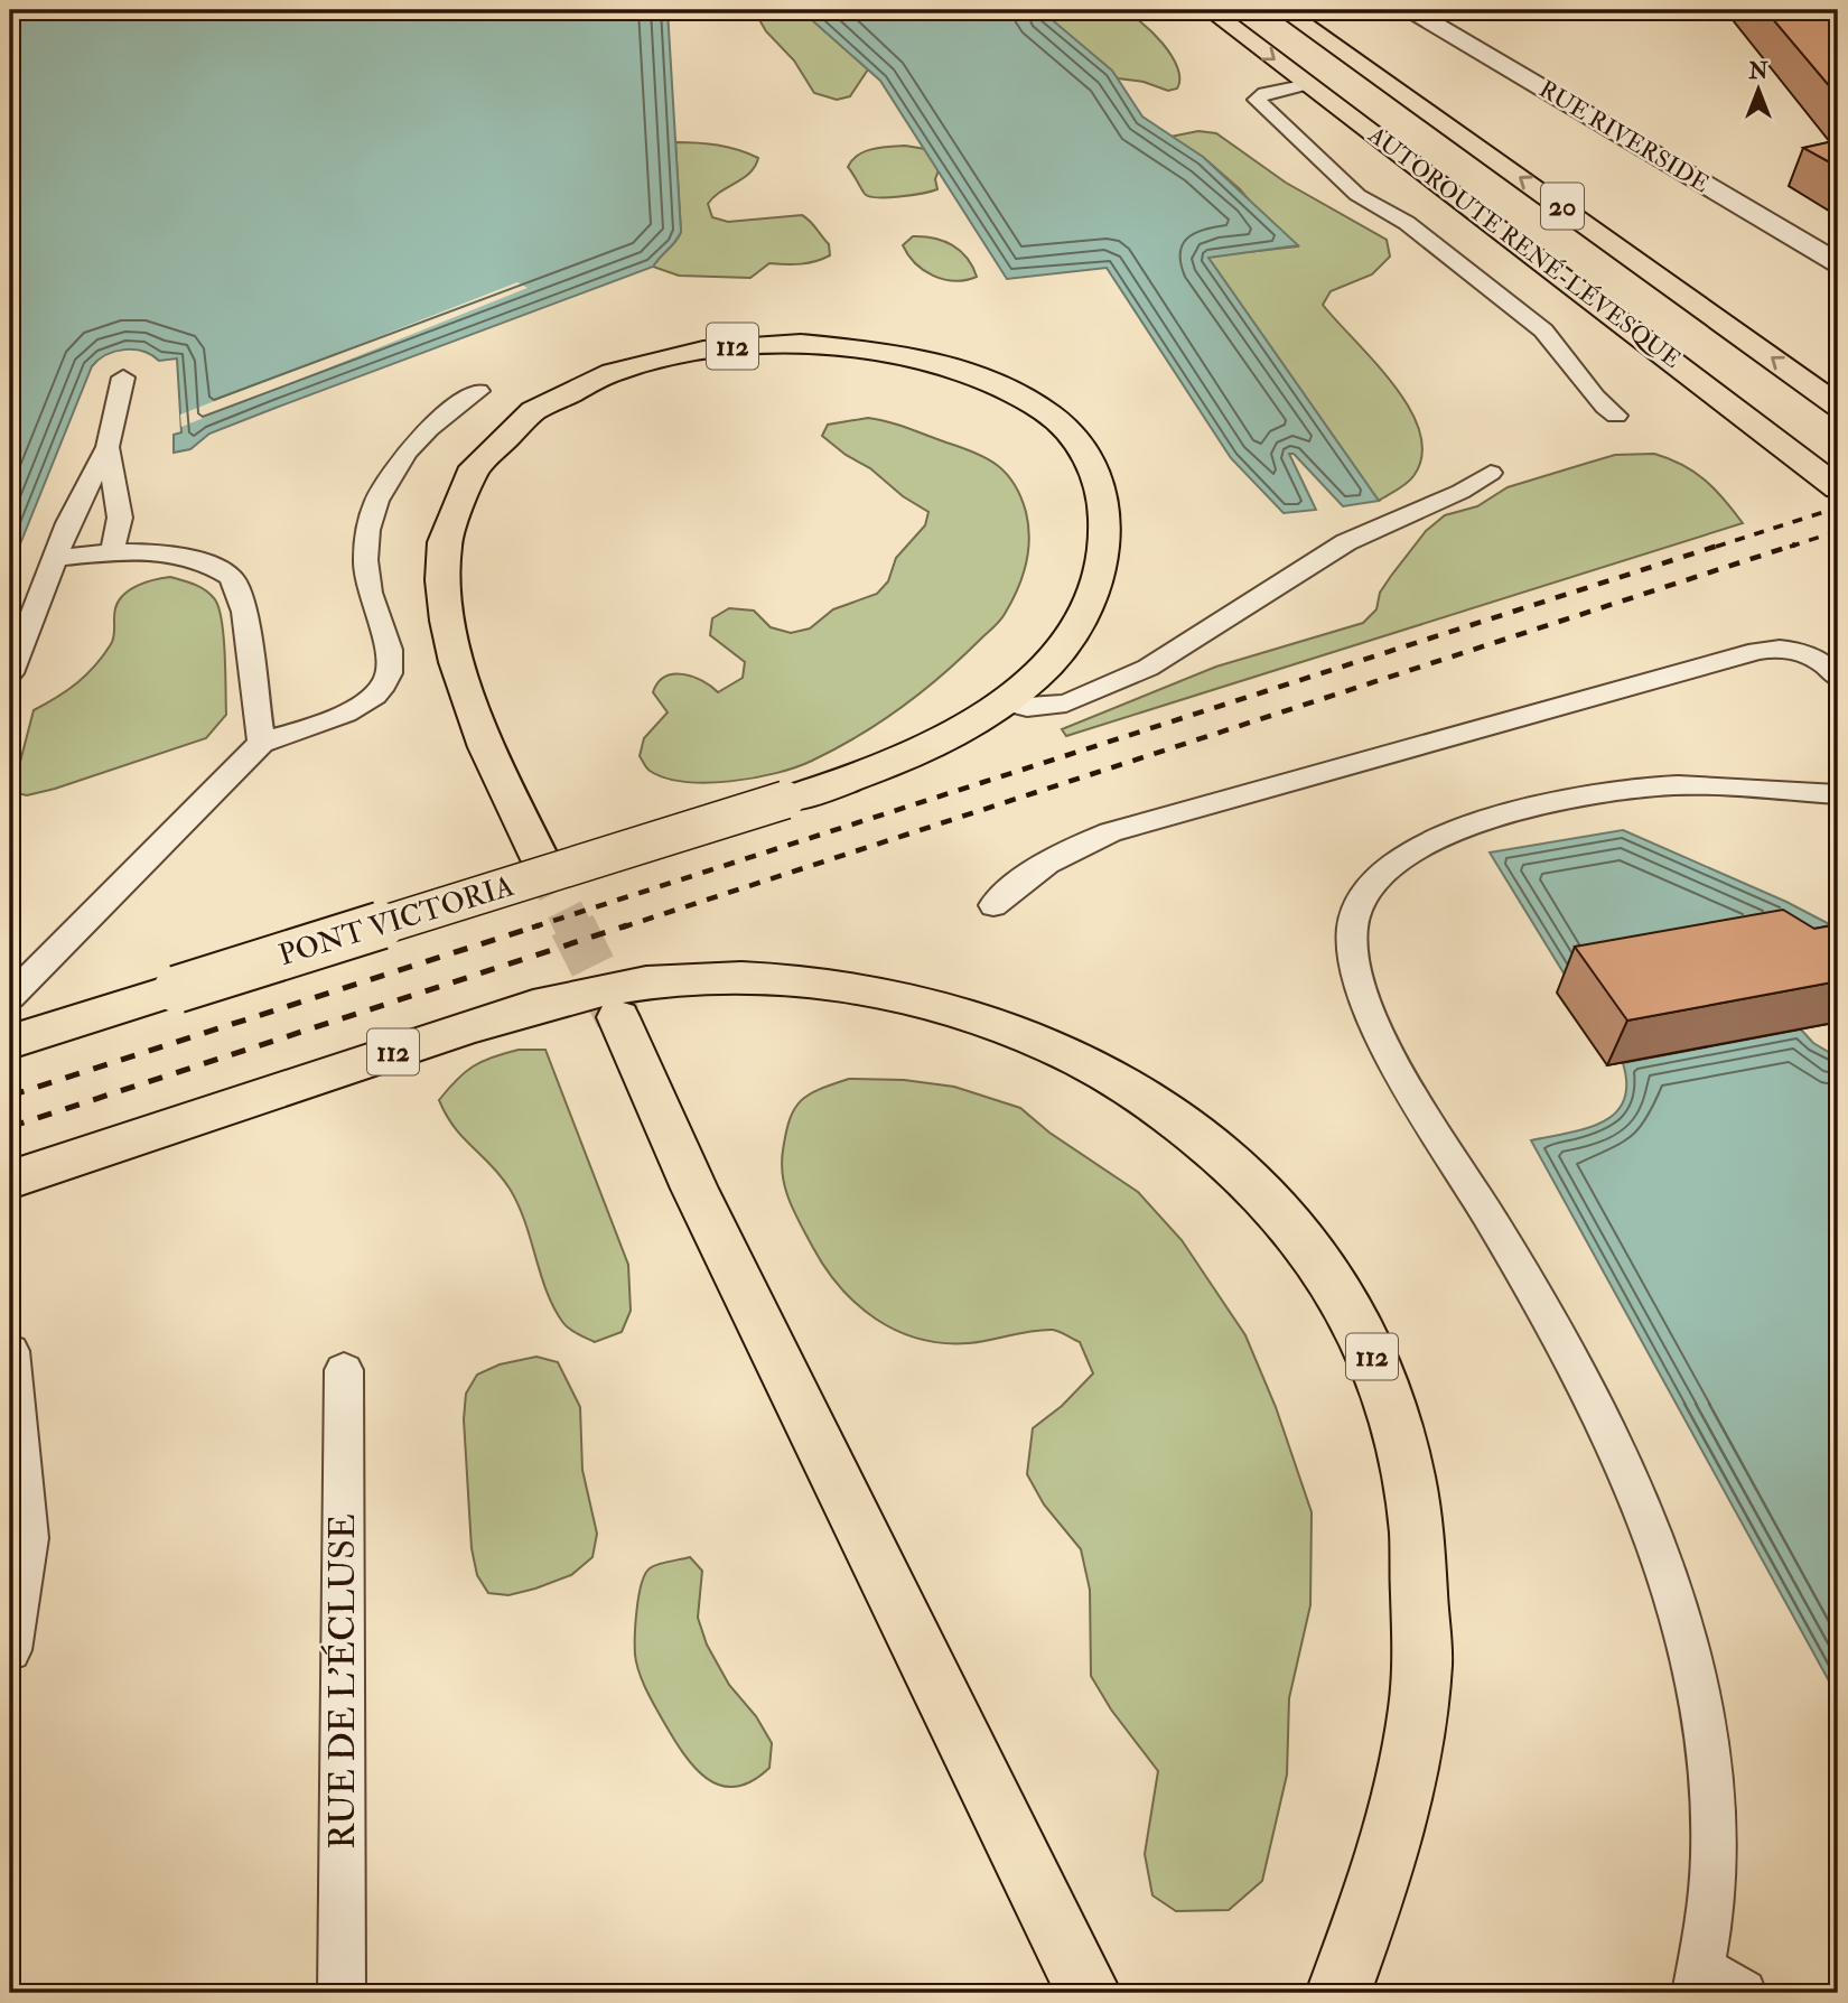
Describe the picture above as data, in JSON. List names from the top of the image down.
{
  "streets": {
    "main road": [
      "20",
      "AUTOROUTE RENÉ-LÉVESQUE",
      "112",
      "PONT VICTORIA"
    ],
    "street": ["RUE RIVERSIDE"],
    "lane": ["RUE DE L'ÉCLUSE"]
  },
  "crossings": [
    ["112", "PONT VICTORIA"]
  ],
  "north": "top"
}
